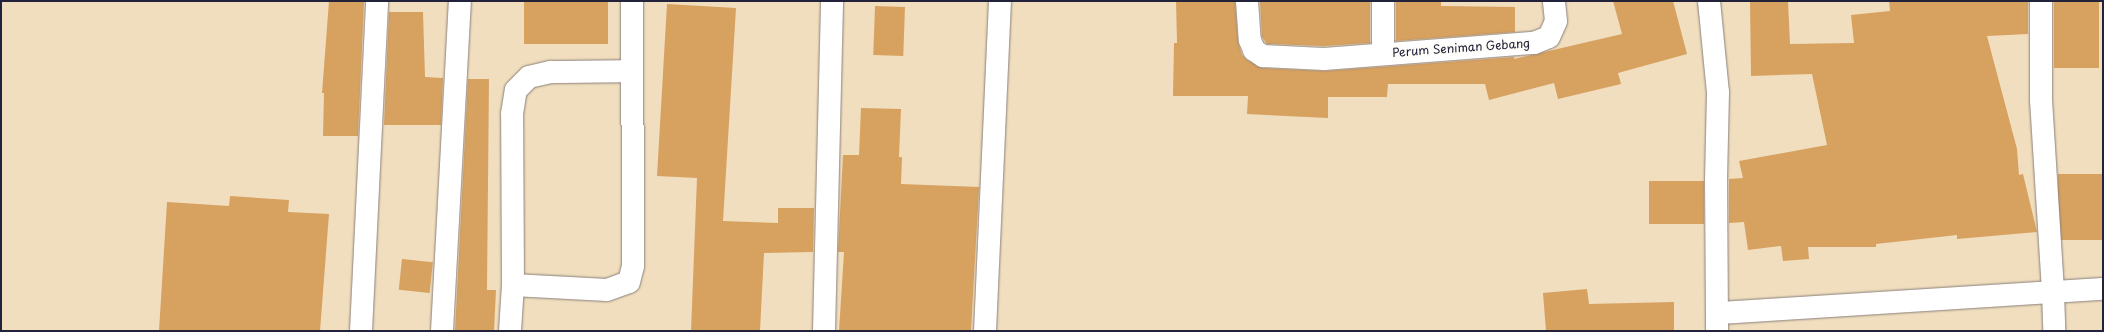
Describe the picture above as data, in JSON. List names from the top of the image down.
{
  "streets": {
    "street": ["Perum Seniman Gebang"]
  }
}
